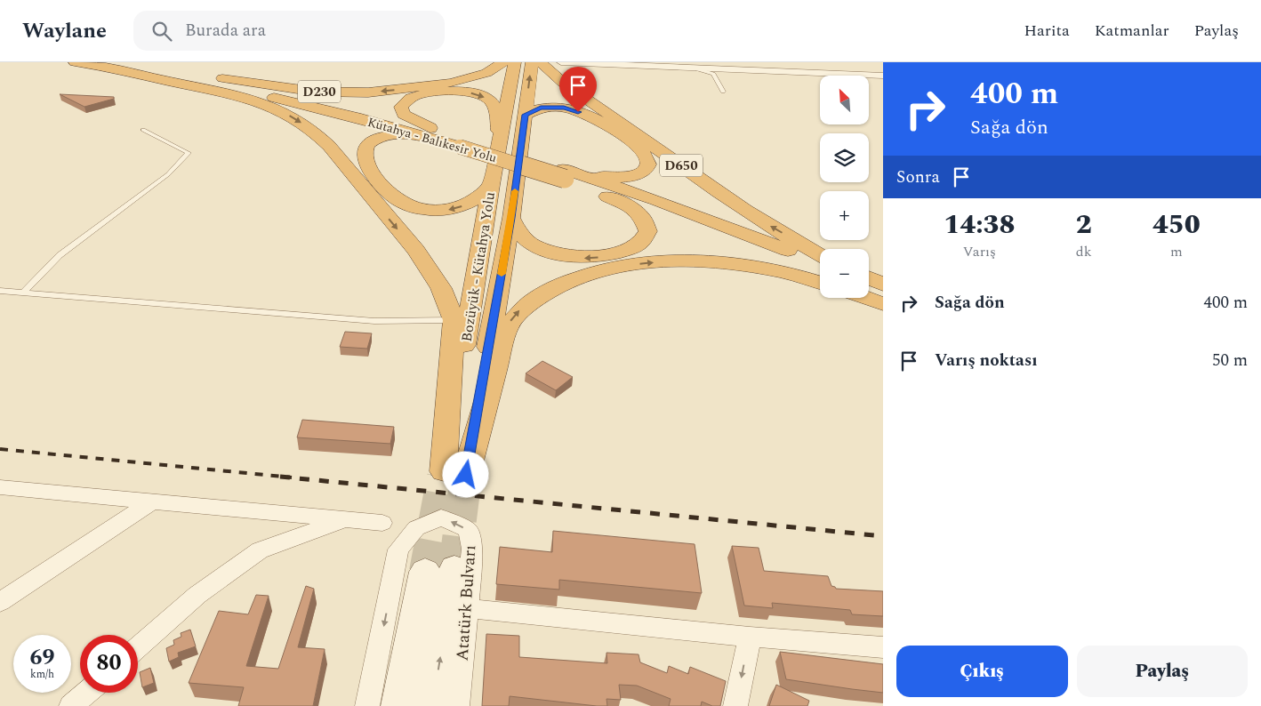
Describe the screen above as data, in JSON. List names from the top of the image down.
{
  "streets": {
    "highway": [
      "D230",
      "Kütahya - Balıkesir Yolu",
      "D650",
      "Bozüyük - Kütahya Yolu"
    ],
    "main road": ["Atatürk Bulvarı"]
  },
  "crossings": [
    ["D230", "Kütahya - Balıkesir Yolu"],
    ["D230", "Bozüyük - Kütahya Yolu"]
  ],
  "north": "top left",
  "page": {
    "header": "Waylane",
    "search": "Burada ara",
    "nav": ["Harita", "Katmanlar", "Paylaş"],
    "turn": ["400 m", "Sağa dön"],
    "map_buttons": ["+", "−"],
    "then": "Sonra",
    "eta": [
      "14:38",
      "Varış",
      "2",
      "dk",
      "450",
      "m"
    ],
    "list": [
      {
        "name": "Sağa dön",
        "value": "400 m"
      },
      {
        "name": "Varış noktası",
        "value": "50 m"
      }
    ],
    "speed": "69 km/h",
    "limit": "80",
    "buttons": ["Çıkış", "Paylaş"]
  }
}
